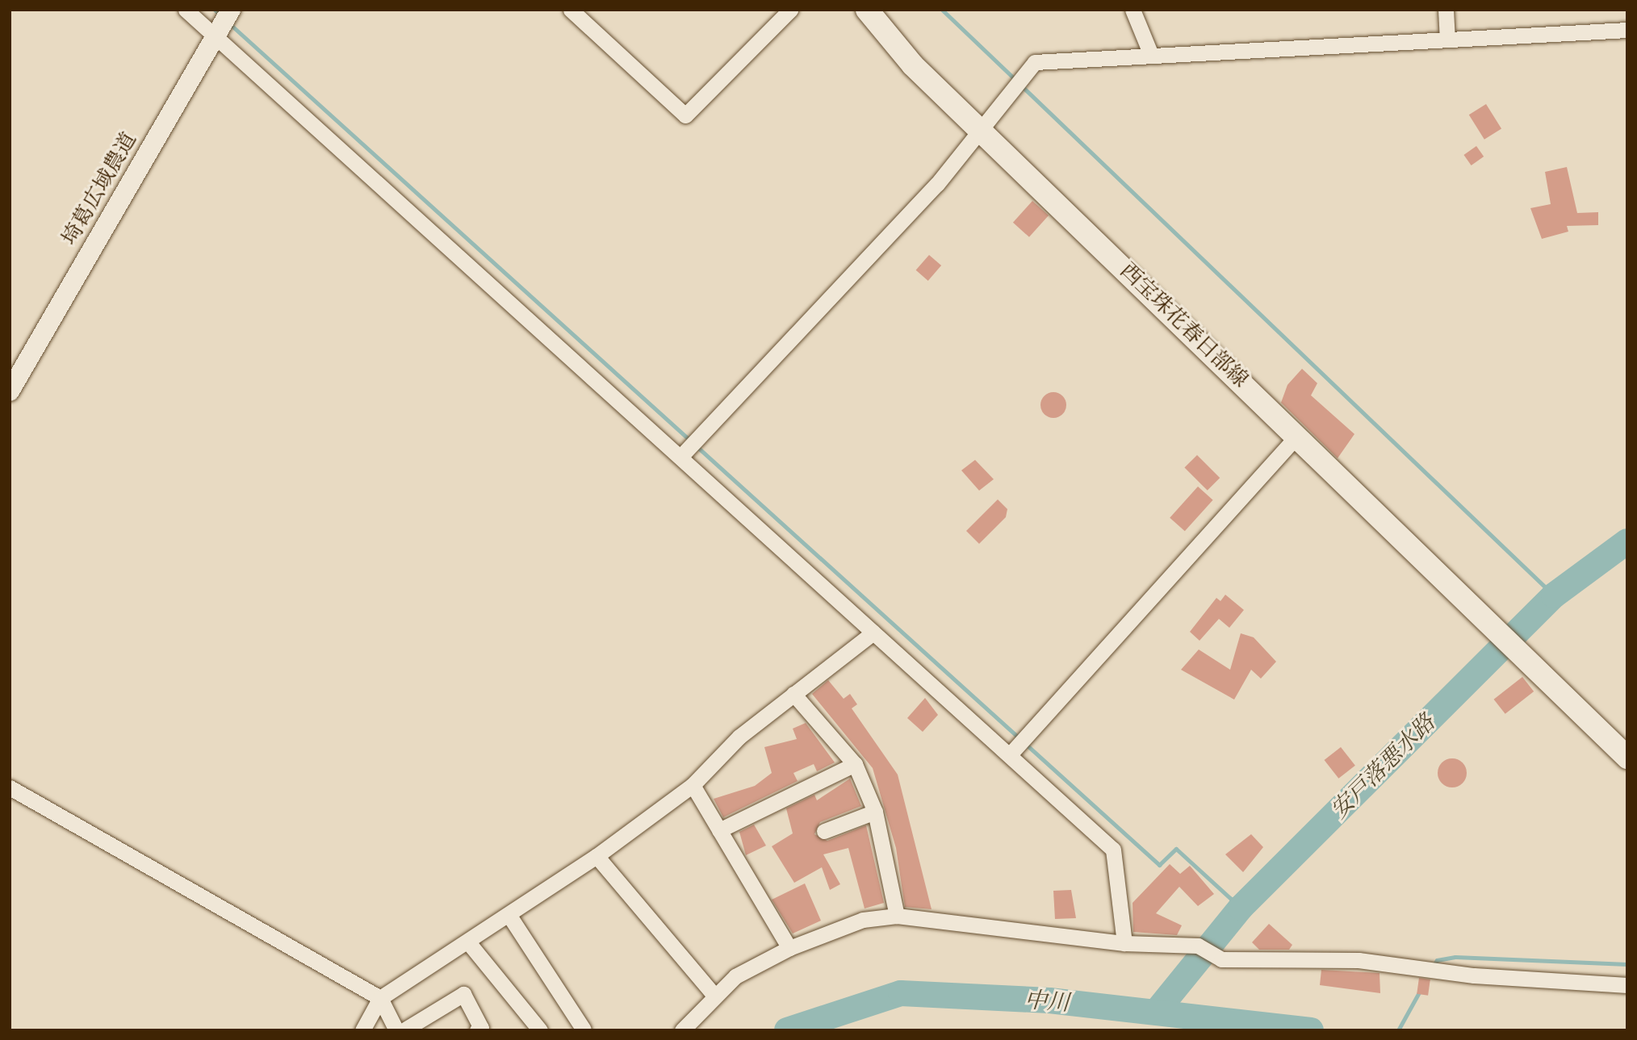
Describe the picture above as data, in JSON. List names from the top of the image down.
{
  "streets": {
    "main road": ["西宝珠花春日部線"],
    "street": ["埼葛広域農道"]
  },
  "water": ["安戸落悪水路", "中川"]
}
